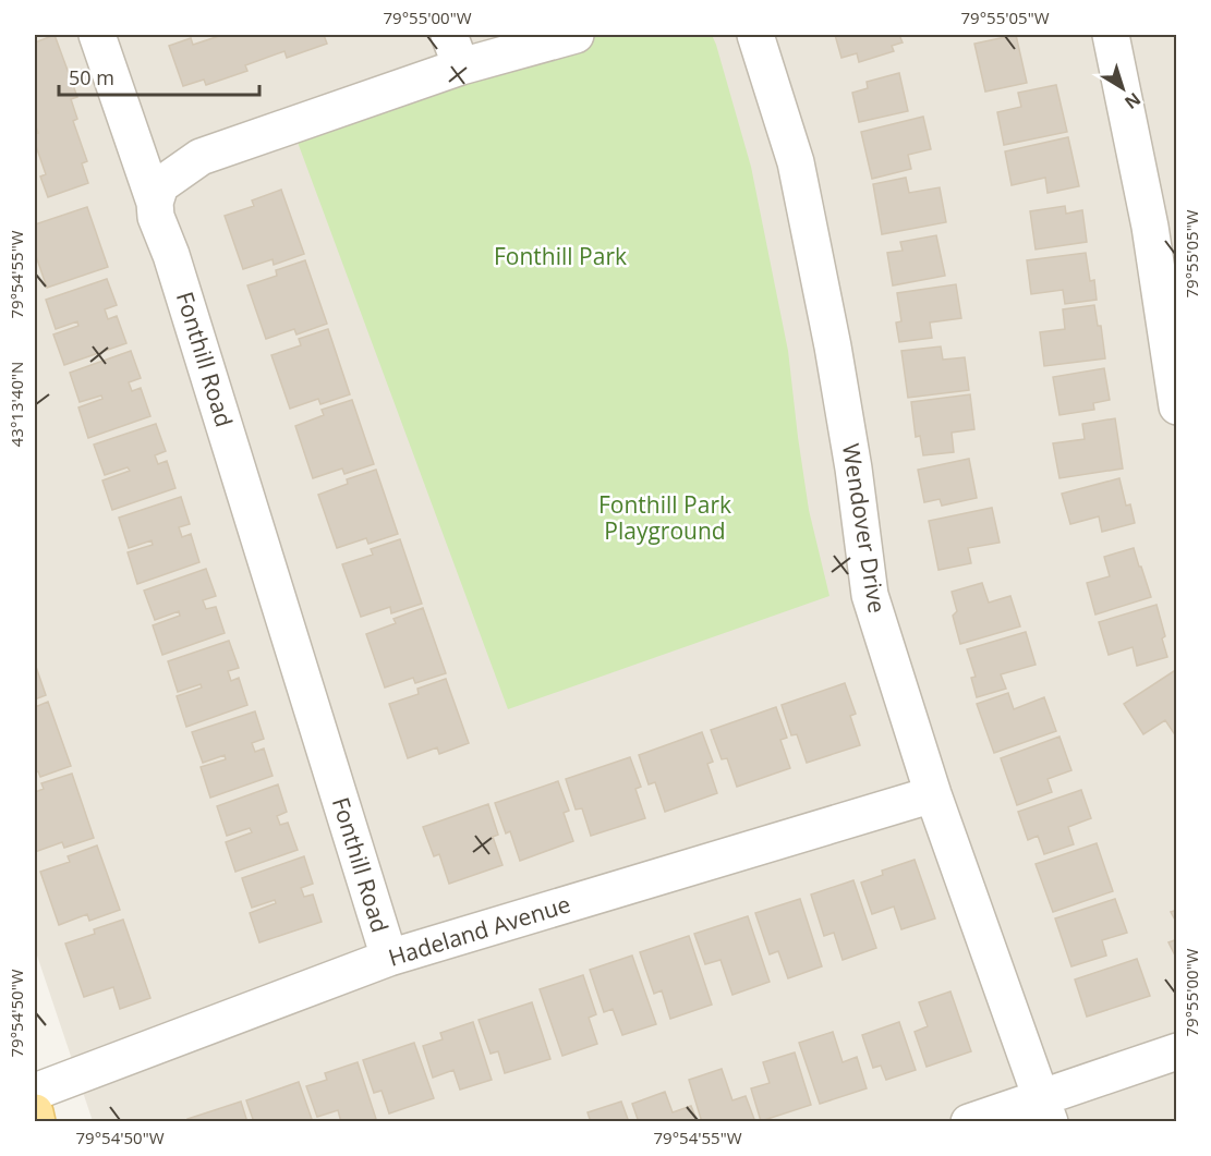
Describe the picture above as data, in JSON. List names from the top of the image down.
{
  "streets": {
    "street": ["Fonthill Road", "Wendover Drive", "Hadeland Avenue"]
  },
  "crossings": [
    ["Fonthill Road", "Hadeland Avenue"],
    ["Wendover Drive", "Hadeland Avenue"]
  ],
  "parks": ["Fonthill Park", "Fonthill Park Playground"],
  "scale_bar": "50 m",
  "north": "bottom right",
  "coordinates": [
    "79°55'00\"W",
    "79°55'05\"W",
    "79°54'55\"W",
    "43°13'40\"N",
    "79°54'50\"W"
  ]
}
